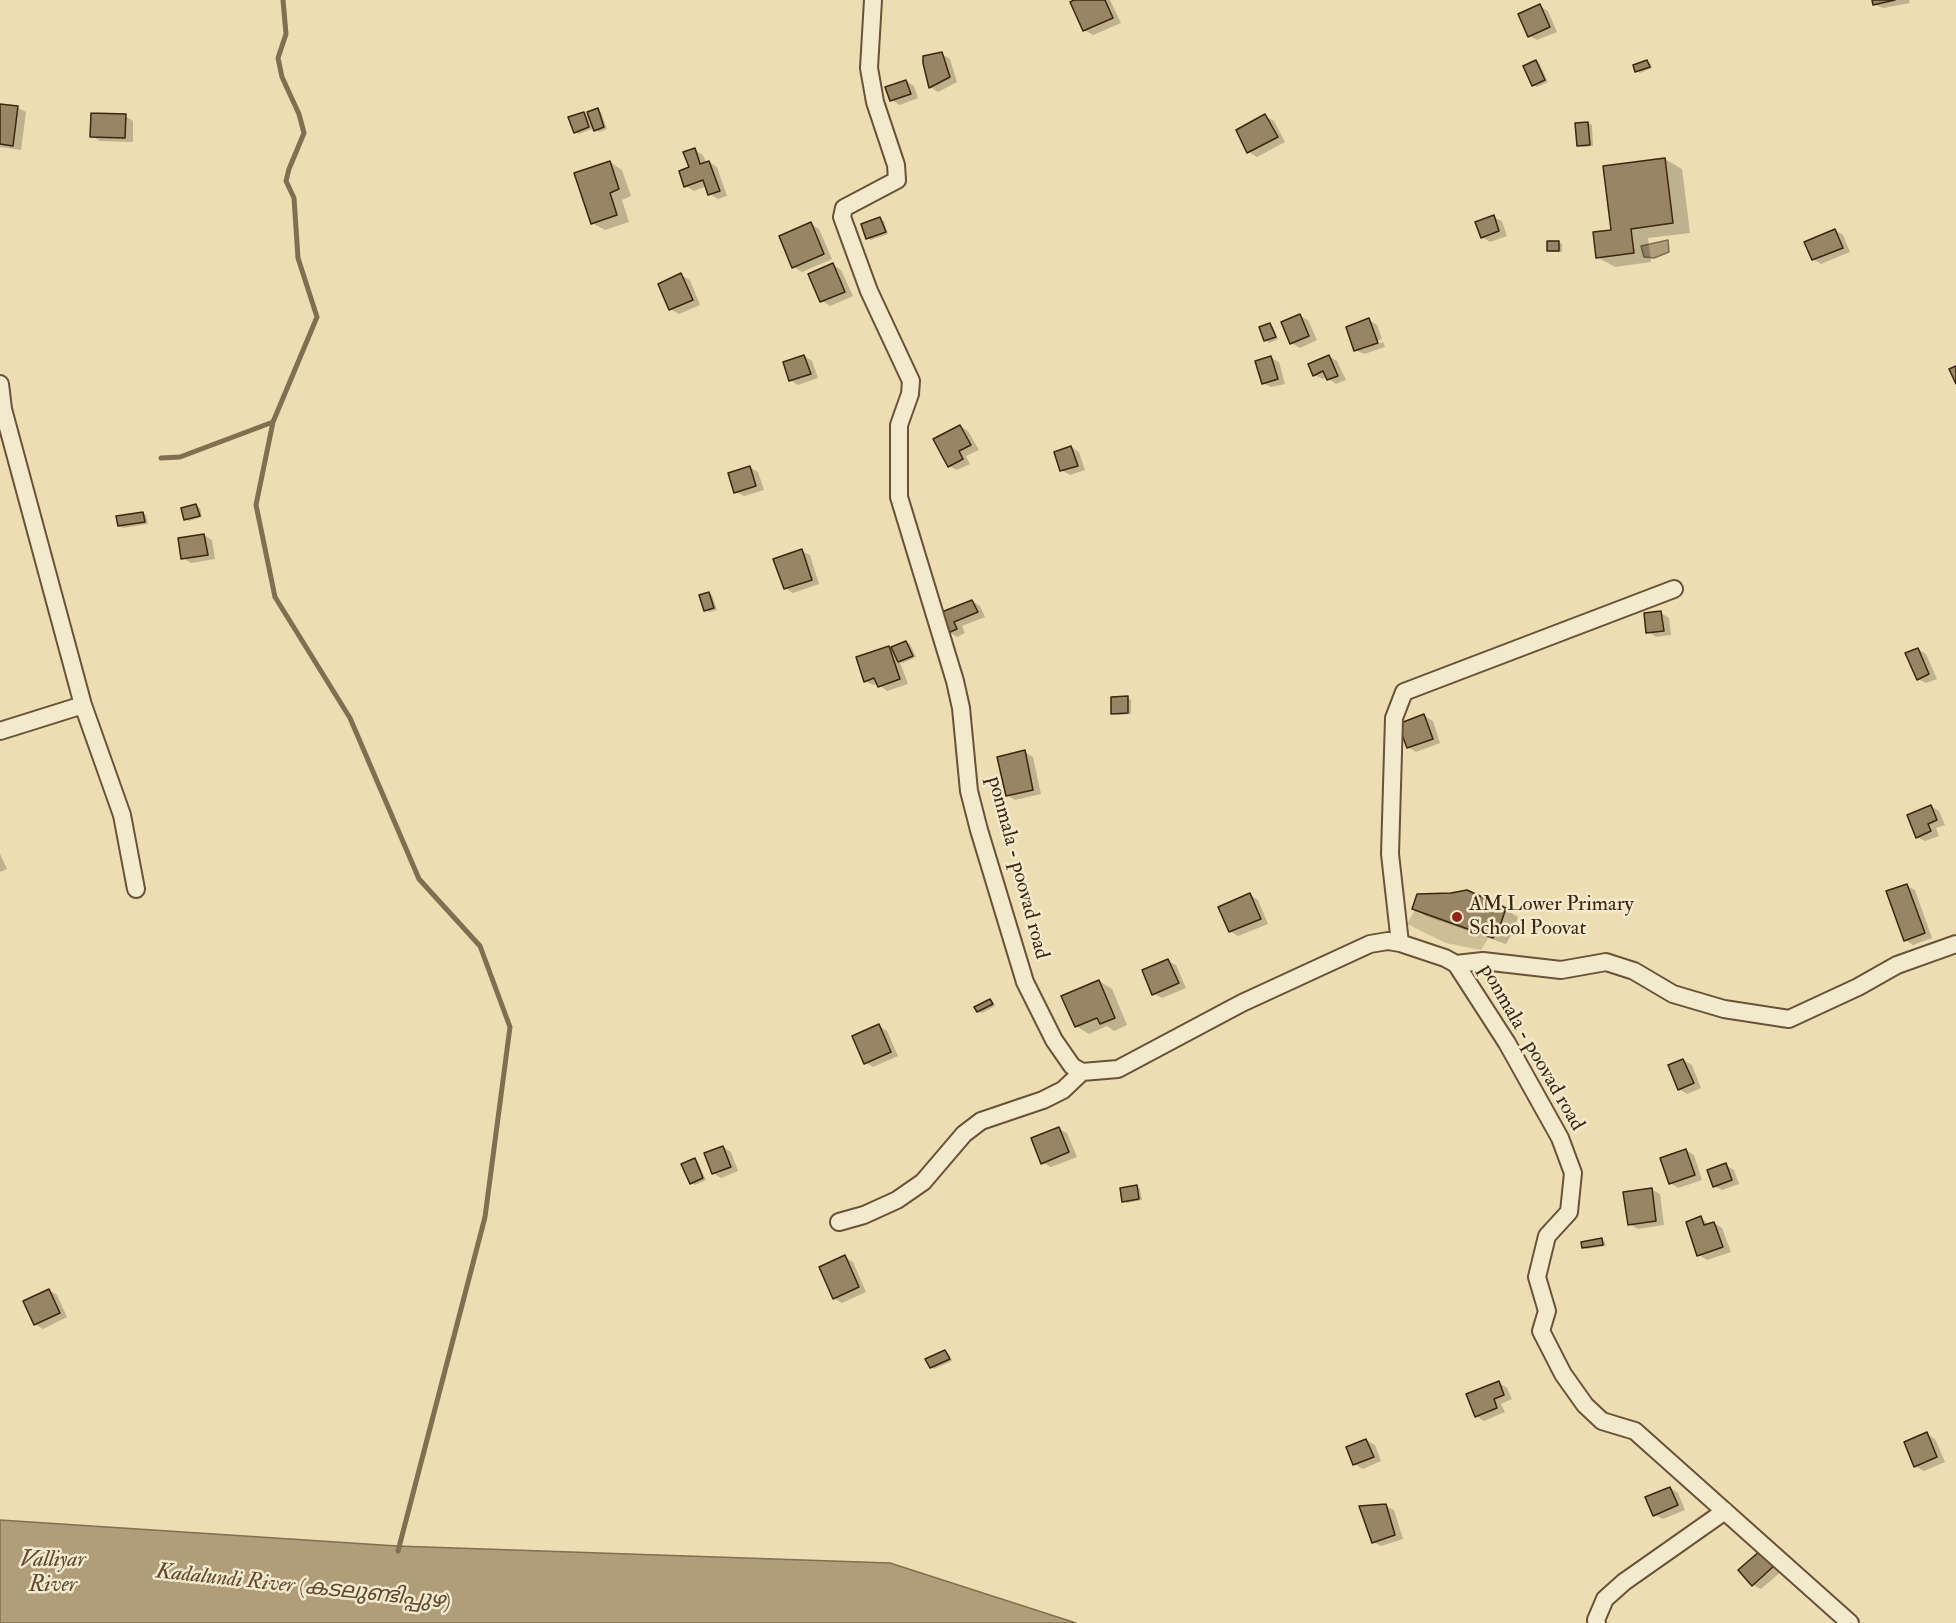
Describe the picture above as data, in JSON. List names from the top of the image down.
{
  "streets": {
    "street": ["ponmala - poovad road"]
  },
  "water": ["Valliyar River", "Kadalundi River (കടലുണ്ടിപ്പുഴ)"],
  "places": ["AM Lower Primary School Poovat"]
}
